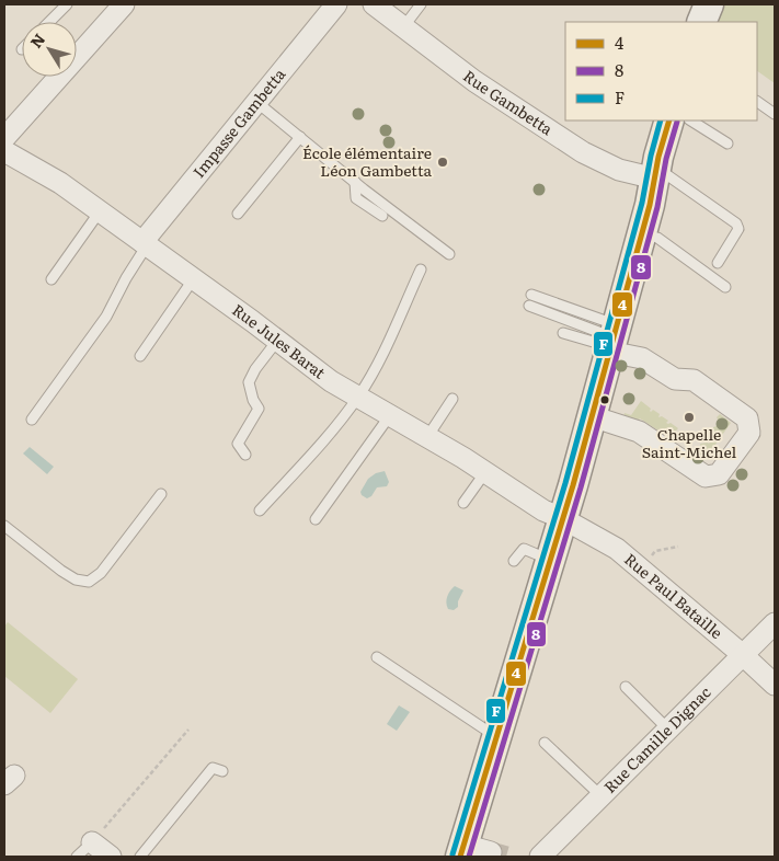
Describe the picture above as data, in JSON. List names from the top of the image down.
{
  "streets": {
    "street": [
      "Rue Gambetta",
      "Impasse Gambetta",
      "Rue Jules Barat",
      "Rue Paul Bataille",
      "Rue Camille Dignac"
    ]
  },
  "crossings": [
    ["Impasse Gambetta", "Rue Jules Barat"],
    ["Rue Jules Barat", "Rue Paul Bataille"],
    ["Rue Paul Bataille", "Rue Camille Dignac"]
  ],
  "places": ["École élémentaire Léon Gambetta", "Chapelle Saint-Michel"],
  "lines": ["transit line 4", "transit line F", "transit line 8"],
  "legend": ["4", "8", "F"],
  "north": "top left"
}
